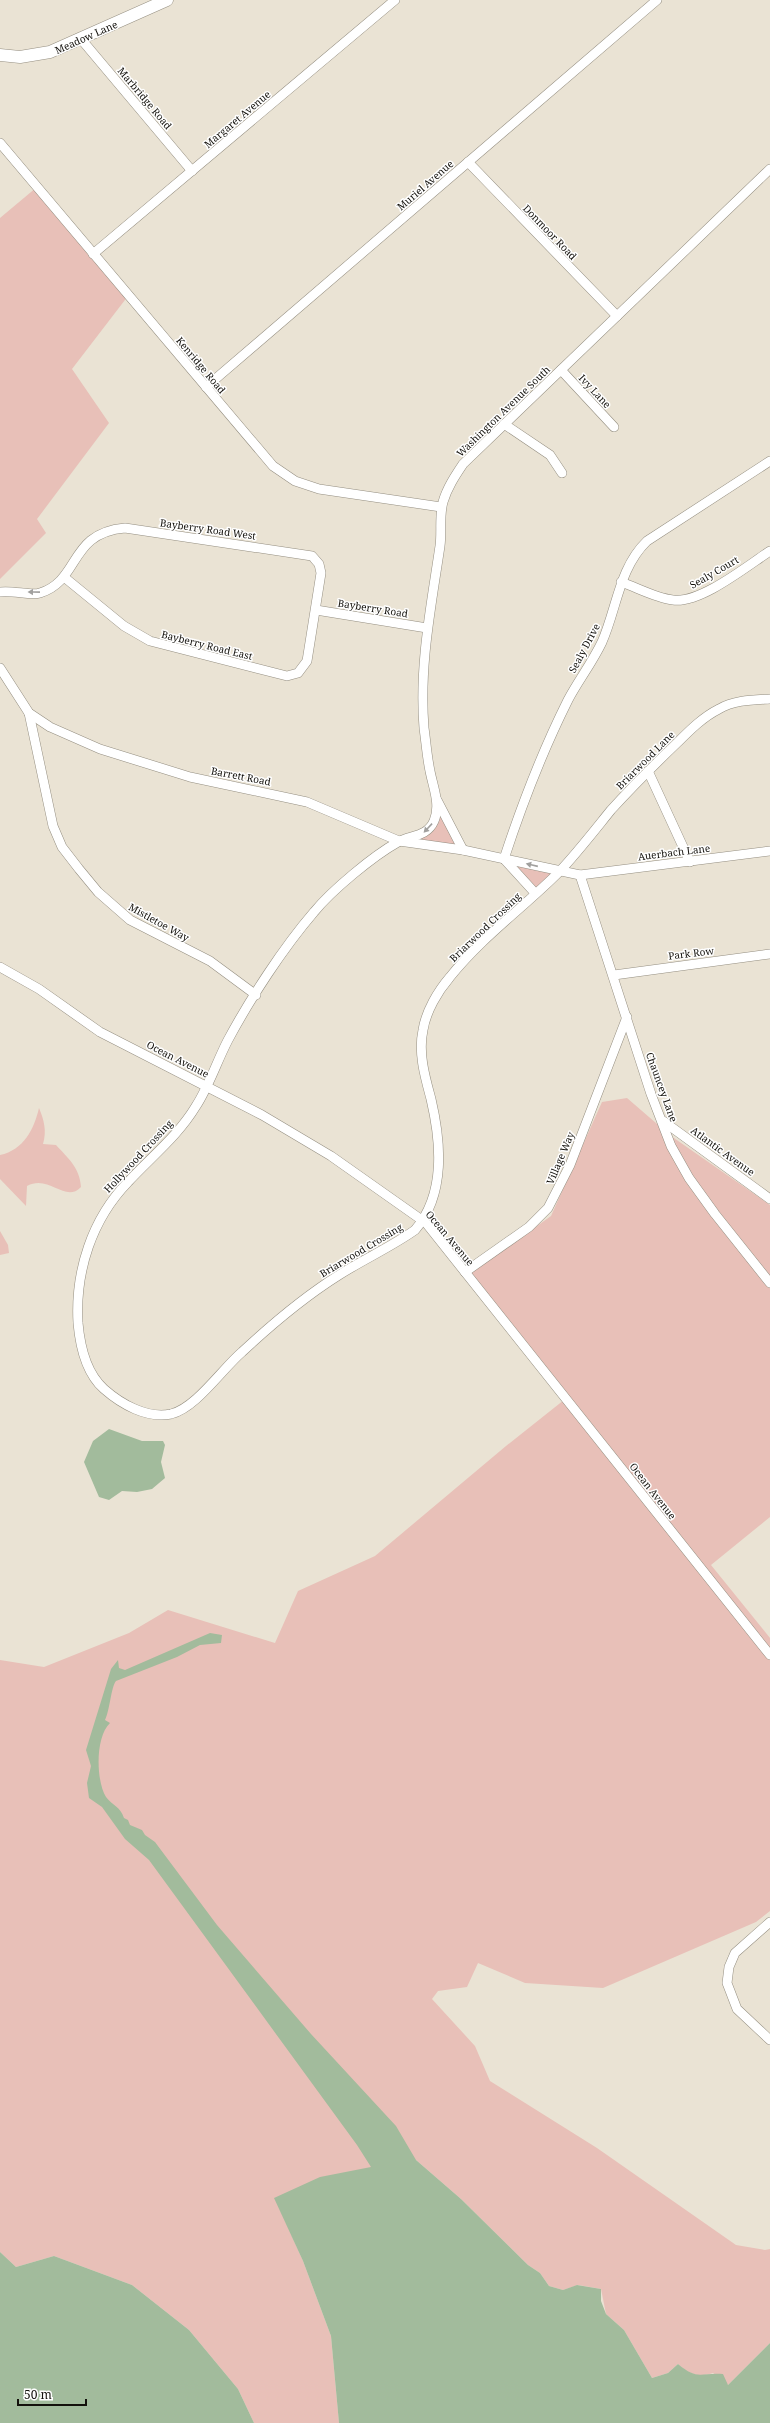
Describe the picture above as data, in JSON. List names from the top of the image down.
{
  "streets": {
    "main road": ["Meadow Lane"],
    "street": [
      "Marbridge Road",
      "Margaret Avenue",
      "Muriel Avenue",
      "Donmoor Road",
      "Kenridge Road",
      "Ivy Lane",
      "Washington Avenue South",
      "Bayberry Road West",
      "Sealy Court",
      "Bayberry Road",
      "Bayberry Road East",
      "Sealy Drive",
      "Briarwood Lane",
      "Barrett Road",
      "Auerbach Lane",
      "Mistletoe Way",
      "Briarwood Crossing",
      "Park Row",
      "Ocean Avenue",
      "Chauncey Lane",
      "Atlantic Avenue",
      "Hollywood Crossing",
      "Village Way"
    ]
  },
  "crossings": [
    ["Meadow Lane", "Marbridge Road"],
    ["Marbridge Road", "Margaret Avenue"],
    ["Margaret Avenue", "Kenridge Road"],
    ["Muriel Avenue", "Donmoor Road"],
    ["Muriel Avenue", "Kenridge Road"],
    ["Donmoor Road", "Washington Avenue South"],
    ["Kenridge Road", "Washington Avenue South"],
    ["Ivy Lane", "Washington Avenue South"],
    ["Washington Avenue South", "Bayberry Road"],
    ["Washington Avenue South", "Barrett Road"],
    ["Washington Avenue South", "Hollywood Crossing"],
    ["Bayberry Road West", "Bayberry Road"],
    ["Bayberry Road West", "Bayberry Road East"],
    ["Sealy Court", "Sealy Drive"],
    ["Bayberry Road", "Bayberry Road East"],
    ["Sealy Drive", "Barrett Road"],
    ["Briarwood Lane", "Barrett Road"],
    ["Briarwood Lane", "Briarwood Crossing"],
    ["Barrett Road", "Mistletoe Way"],
    ["Barrett Road", "Briarwood Crossing"],
    ["Barrett Road", "Hollywood Crossing"],
    ["Auerbach Lane", "Chauncey Lane"],
    ["Mistletoe Way", "Hollywood Crossing"],
    ["Briarwood Crossing", "Ocean Avenue"],
    ["Briarwood Crossing", "Hollywood Crossing"],
    ["Park Row", "Chauncey Lane"],
    ["Ocean Avenue", "Hollywood Crossing"],
    ["Ocean Avenue", "Village Way"],
    ["Chauncey Lane", "Atlantic Avenue"],
    ["Chauncey Lane", "Village Way"]
  ],
  "scale_bar": "50 m"
}
